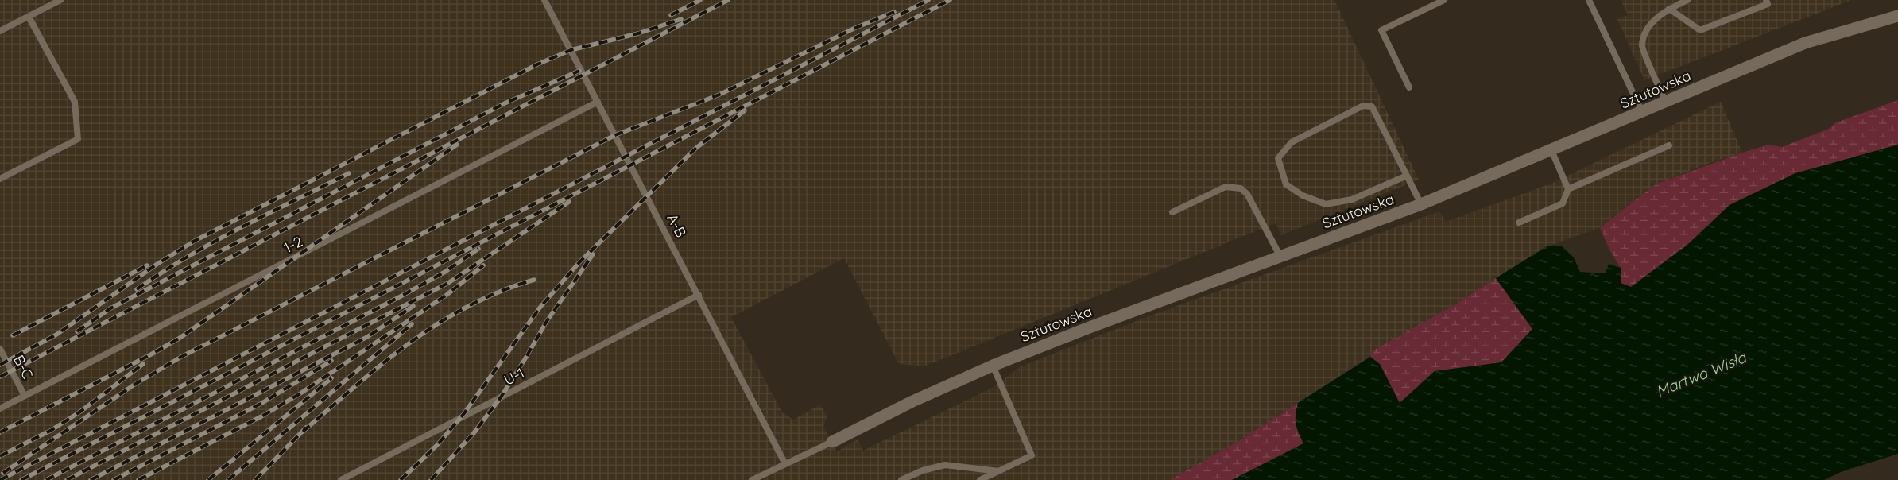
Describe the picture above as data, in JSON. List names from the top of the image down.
{
  "streets": {
    "street": ["Sztutowska"],
    "lane": [
      "A-B",
      "1-2",
      "B-C",
      "U-1"
    ]
  },
  "crossings": [
    ["A-B", "1-2"],
    ["A-B", "U-1"],
    ["1-2", "B-C"]
  ],
  "water": ["Martwa Wisła"]
}
